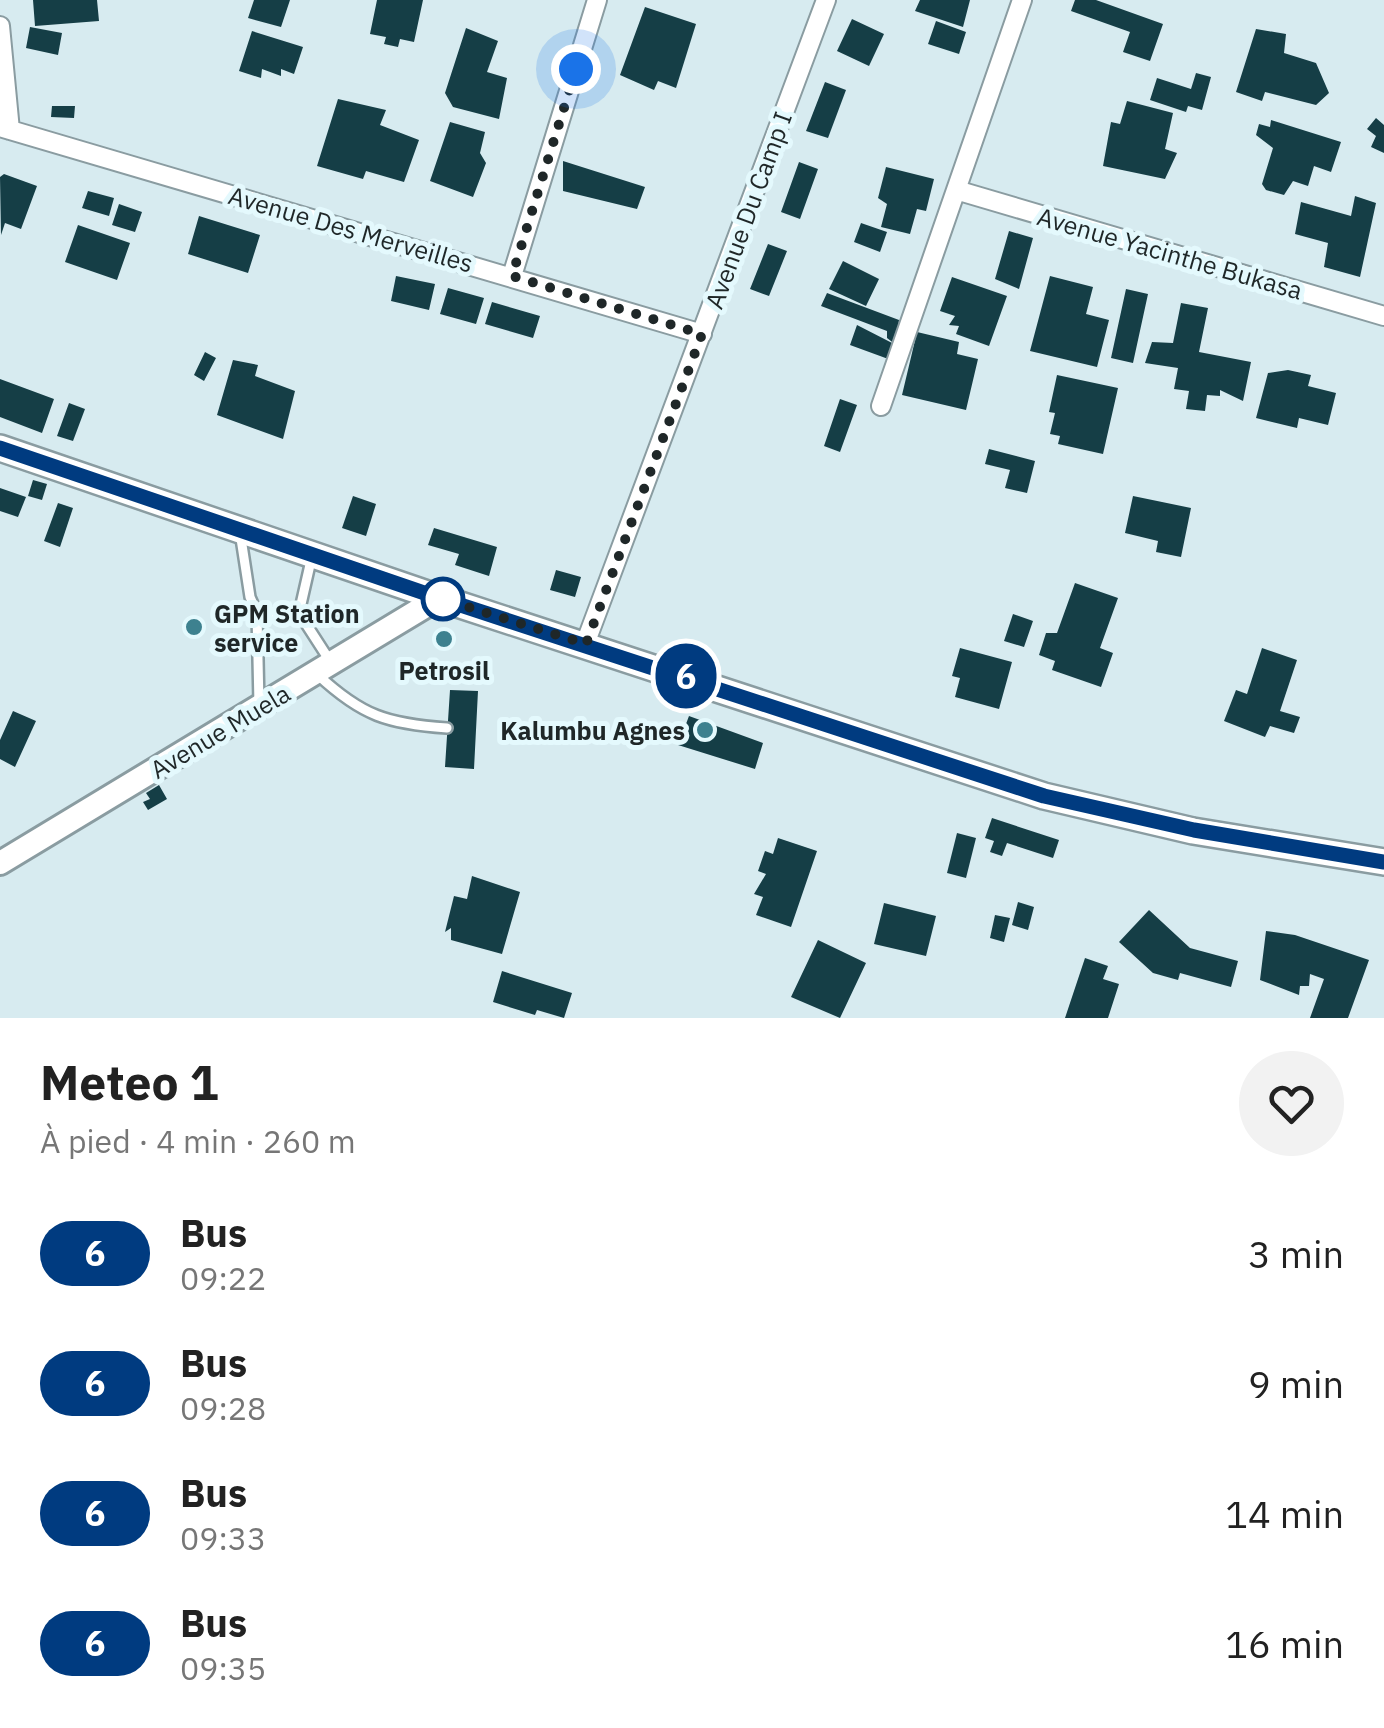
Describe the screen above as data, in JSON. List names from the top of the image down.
{
  "streets": {
    "street": [
      "Avenue Du Camp I",
      "Avenue Des Merveilles",
      "Avenue Yacinthe Bukasa",
      "Avenue Muela"
    ]
  },
  "crossings": [
    ["Avenue Du Camp I", "Avenue Des Merveilles"]
  ],
  "places": ["GPM Station service", "Petrosil", "Kalumbu Agnes"],
  "lines": ["bus line 6"],
  "page": {
    "on_map": "6",
    "heading": ["Meteo 1", "À pied · 4 min · 260 m"],
    "list": [
      {
        "mark": "6",
        "name": "Bus",
        "note": "09:22",
        "value": "3 min"
      },
      {
        "mark": "6",
        "name": "Bus",
        "note": "09:28",
        "value": "9 min"
      },
      {
        "mark": "6",
        "name": "Bus",
        "note": "09:33",
        "value": "14 min"
      },
      {
        "mark": "6",
        "name": "Bus",
        "note": "09:35",
        "value": "16 min"
      }
    ]
  }
}
